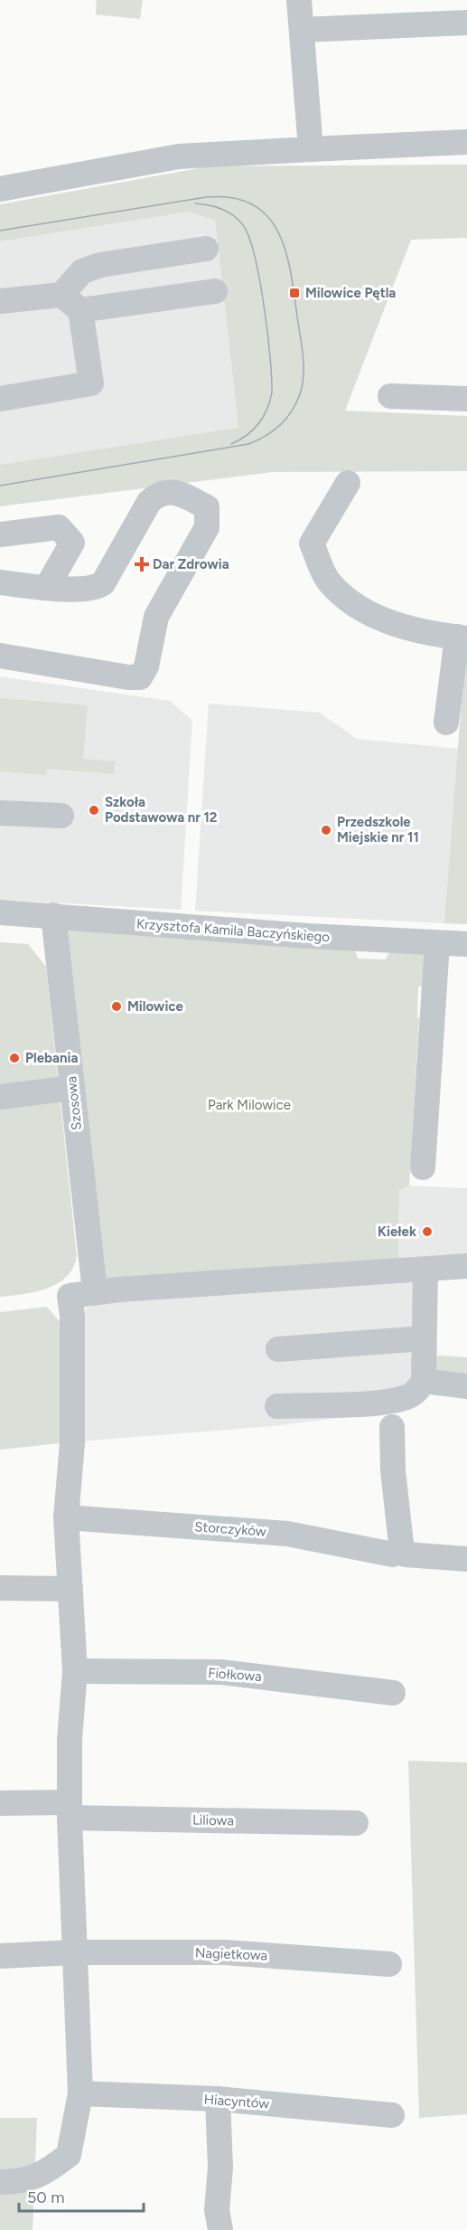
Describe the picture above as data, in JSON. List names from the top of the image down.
{
  "streets": {
    "street": [
      "Krzysztofa Kamila Baczyńskiego",
      "Szosowa",
      "Storczyków",
      "Fiołkowa",
      "Liliowa",
      "Nagietkowa",
      "Hiacyntów"
    ]
  },
  "crossings": [
    ["Krzysztofa Kamila Baczyńskiego", "Szosowa"]
  ],
  "parks": ["Park Milowice"],
  "places": {
    "transit": ["Milowice Pętla"],
    "health": ["Dar Zdrowia"],
    "other": [
      "Szkoła Podstawowa nr 12",
      "Przedszkole Miejskie nr 11",
      "Milowice",
      "Plebania",
      "Kiełek"
    ]
  },
  "scale_bar": "50 m"
}
